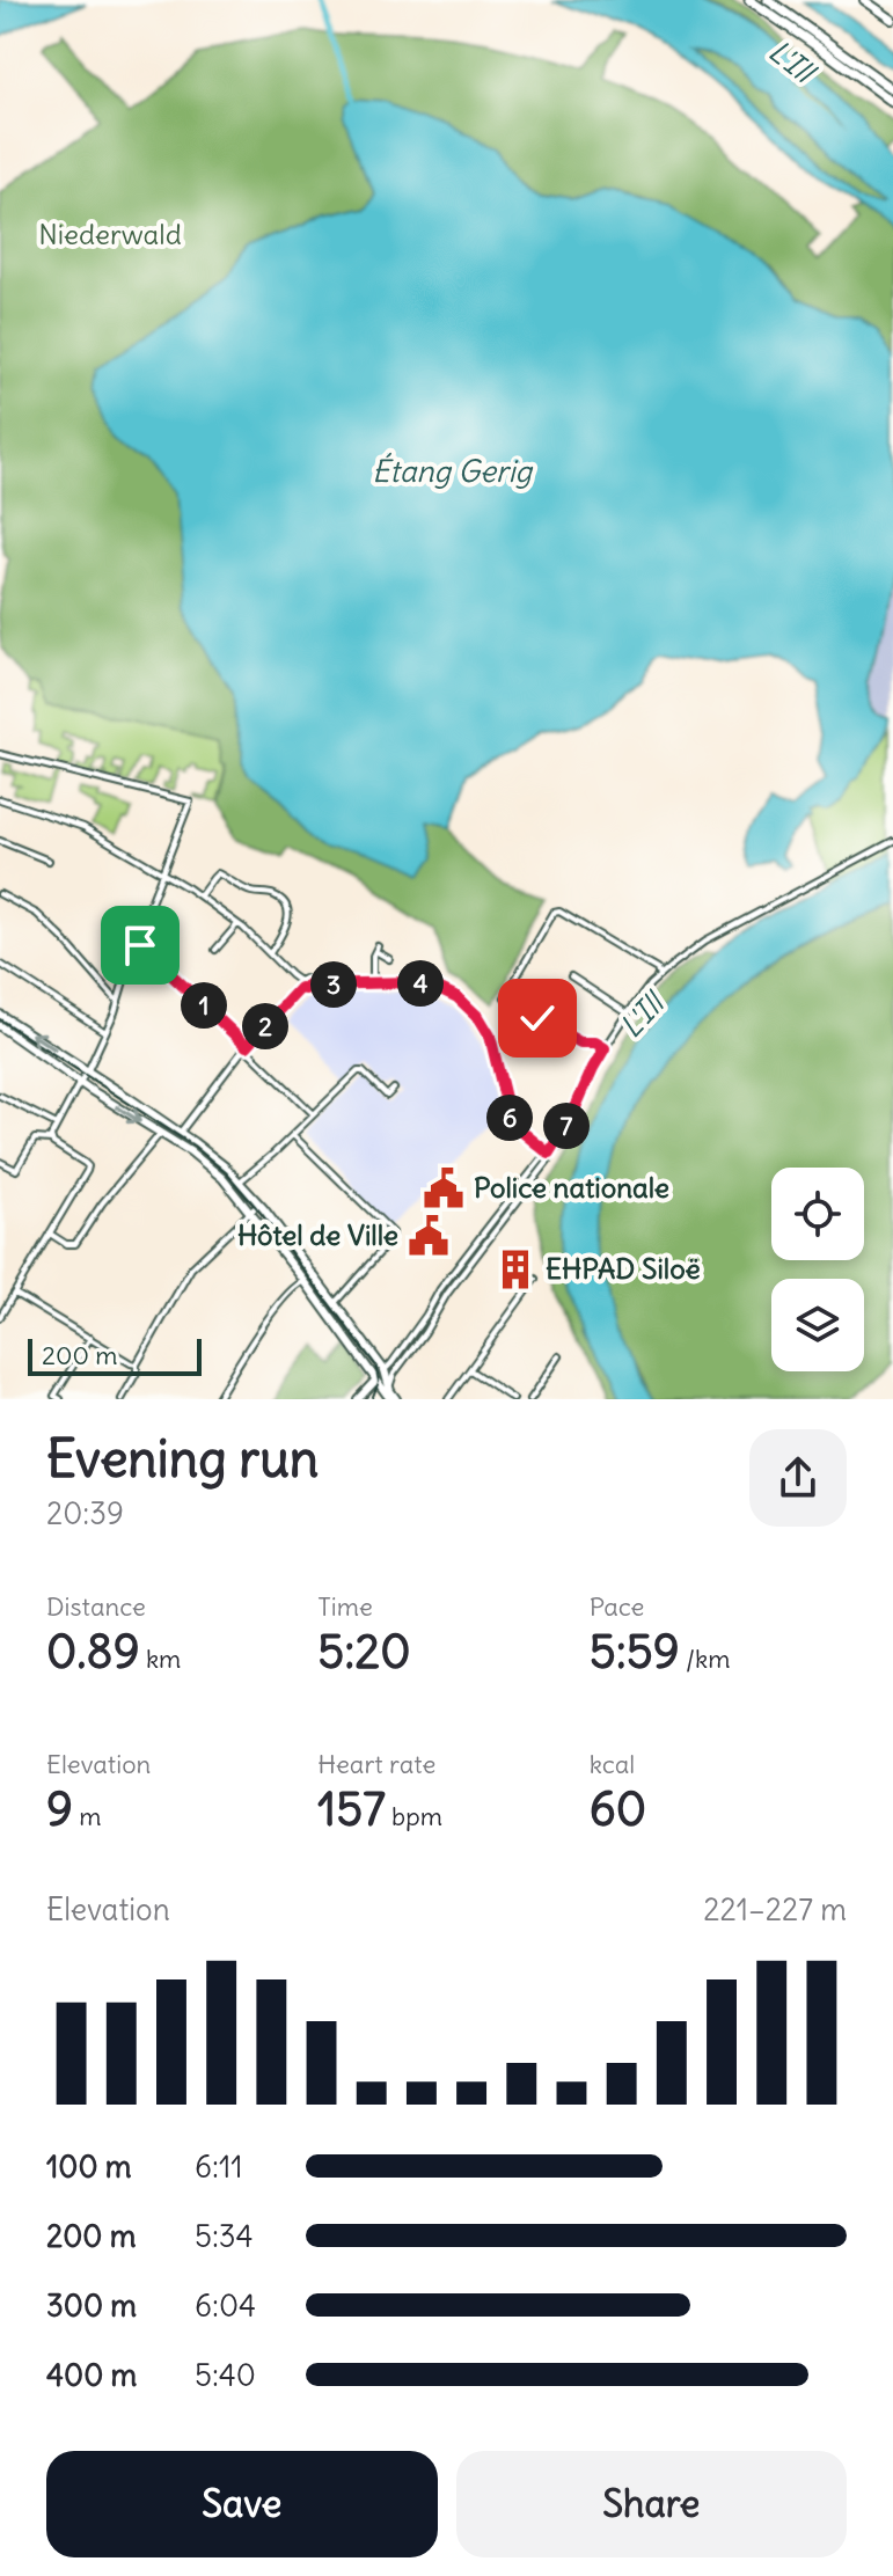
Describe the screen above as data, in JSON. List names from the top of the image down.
{
  "water": ["L'Ill", "Étang Gerig"],
  "parks": ["Niederwald"],
  "places": {
    "public building": ["Police nationale", "Hôtel de Ville"],
    "building": ["EHPAD Siloë"]
  },
  "scale_bar": "200 m",
  "page": {
    "pins": [
      "4",
      "3",
      "1",
      "2",
      "6",
      "7"
    ],
    "scale": "200 m",
    "heading": ["Evening run", "20:39"],
    "stats": [
      ["Distance", "0.89 km"],
      ["Time", "5:20"],
      ["Pace", "5:59 /km"],
      ["Elevation", "9 m"],
      ["Heart rate", "157 bpm"],
      ["kcal", "60"]
    ],
    "chart": ["Elevation", "221–227 m"],
    "list": [
      {
        "name": "100 m",
        "note": "6:11"
      },
      {
        "name": "200 m",
        "note": "5:34"
      },
      {
        "name": "300 m",
        "note": "6:04"
      },
      {
        "name": "400 m",
        "note": "5:40"
      }
    ],
    "buttons": ["Save", "Share"]
  }
}
